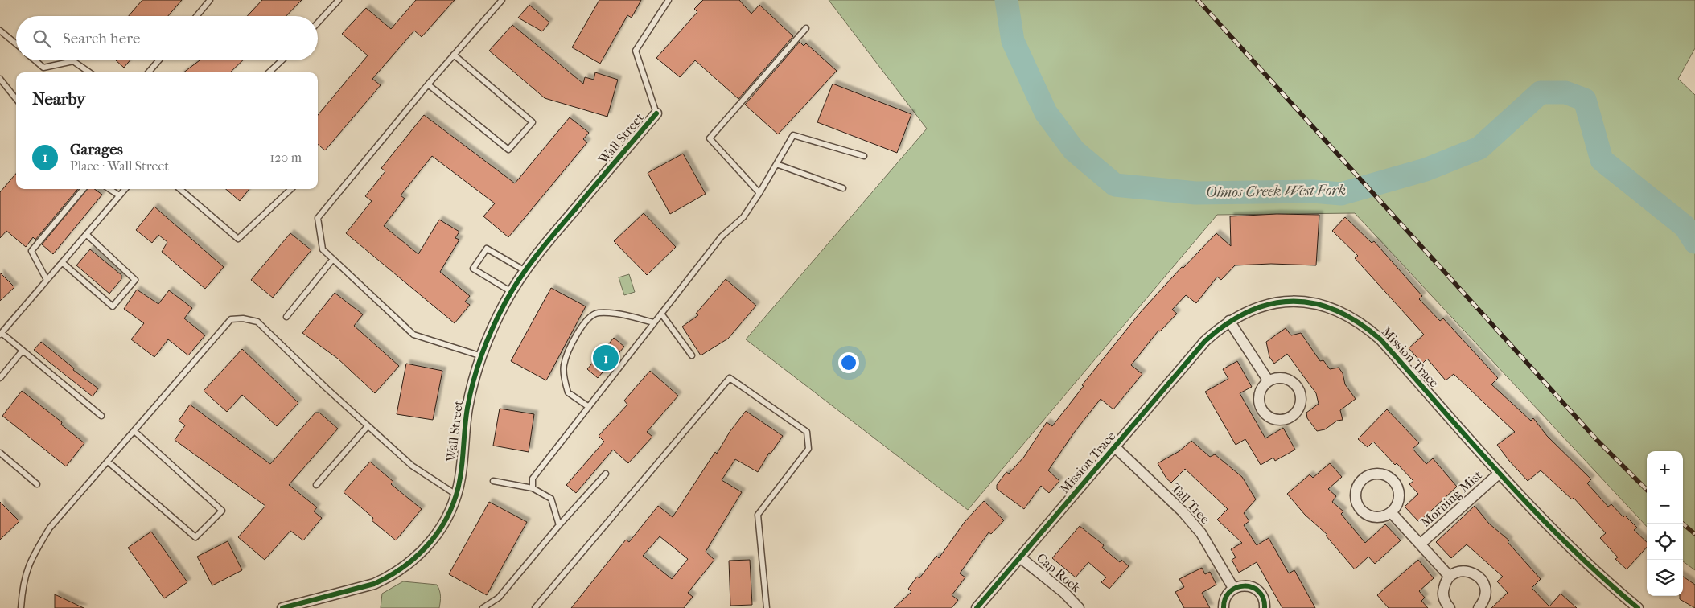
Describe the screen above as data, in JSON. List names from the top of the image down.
{
  "streets": {
    "street": [
      "Wall Street",
      "Mission Trace",
      "Morning Mist",
      "Tall Tree",
      "Cap Rock"
    ]
  },
  "crossings": [
    ["Mission Trace", "Morning Mist"],
    ["Mission Trace", "Tall Tree"],
    ["Mission Trace", "Cap Rock"]
  ],
  "water": ["Olmos Creek West Fork"],
  "page": {
    "search": "Search here",
    "heading": "Nearby",
    "list": [
      {
        "mark": "1",
        "name": "Garages",
        "note": "Place · Wall Street",
        "value": "120 m"
      }
    ],
    "pins": "1",
    "map_buttons": ["+", "−"]
  }
}
